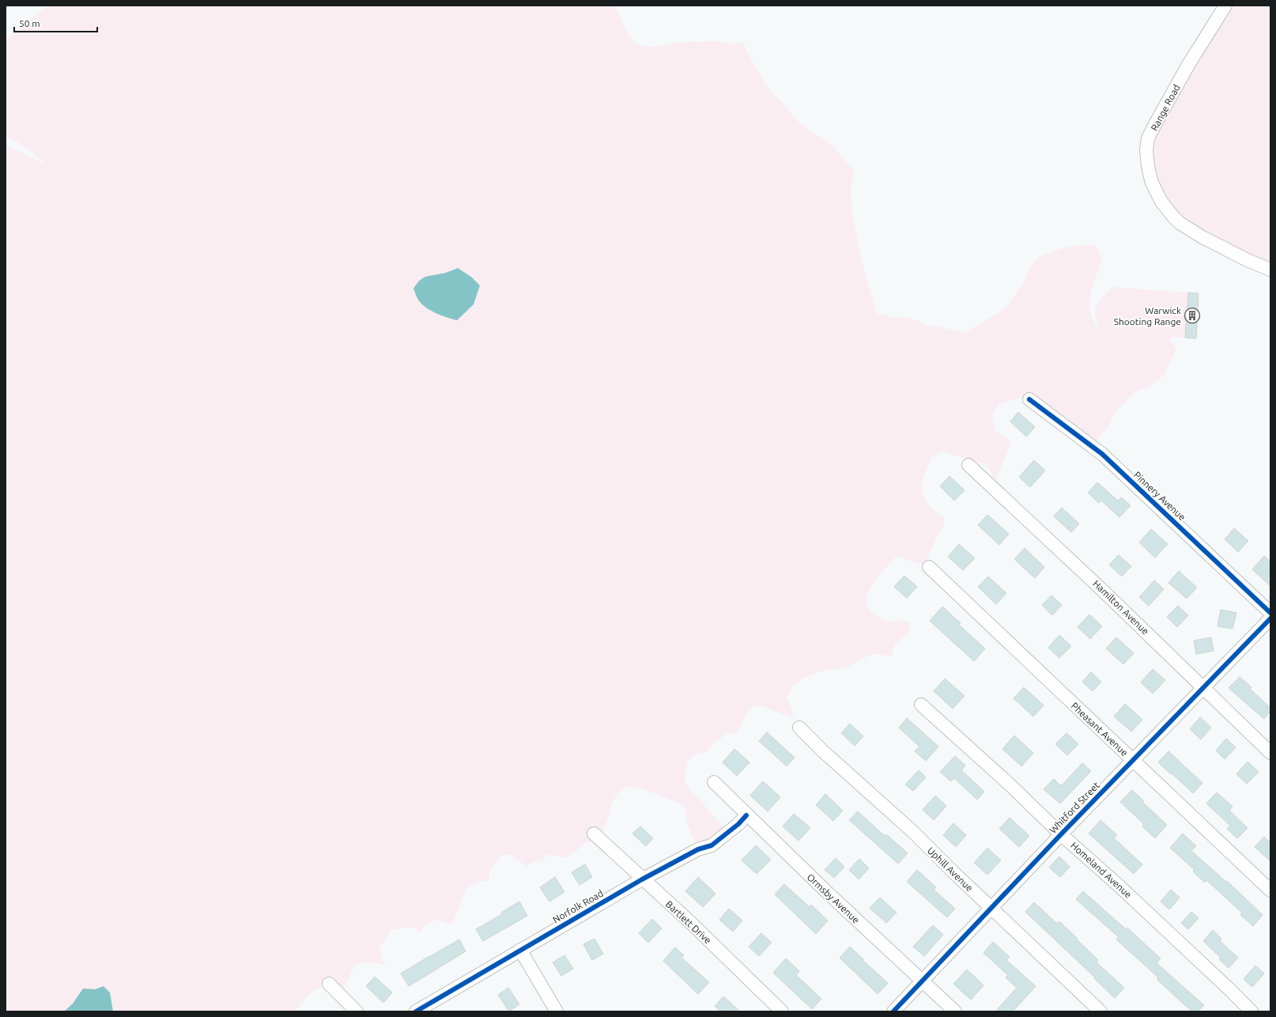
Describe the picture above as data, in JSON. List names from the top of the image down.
{
  "streets": {
    "street": [
      "Range Road",
      "Pinnery Avenue",
      "Hamilton Avenue",
      "Pheasant Avenue",
      "Whitford Street",
      "Uphill Avenue",
      "Homeland Avenue",
      "Ormsby Avenue",
      "Norfolk Road",
      "Bartlett Drive"
    ]
  },
  "crossings": [
    ["Hamilton Avenue", "Whitford Street"],
    ["Pheasant Avenue", "Whitford Street"],
    ["Whitford Street", "Uphill Avenue"],
    ["Whitford Street", "Homeland Avenue"],
    ["Whitford Street", "Ormsby Avenue"],
    ["Ormsby Avenue", "Norfolk Road"],
    ["Norfolk Road", "Bartlett Drive"]
  ],
  "places": {
    "building": ["Warwick Shooting Range"]
  },
  "scale_bar": "50 m"
}
